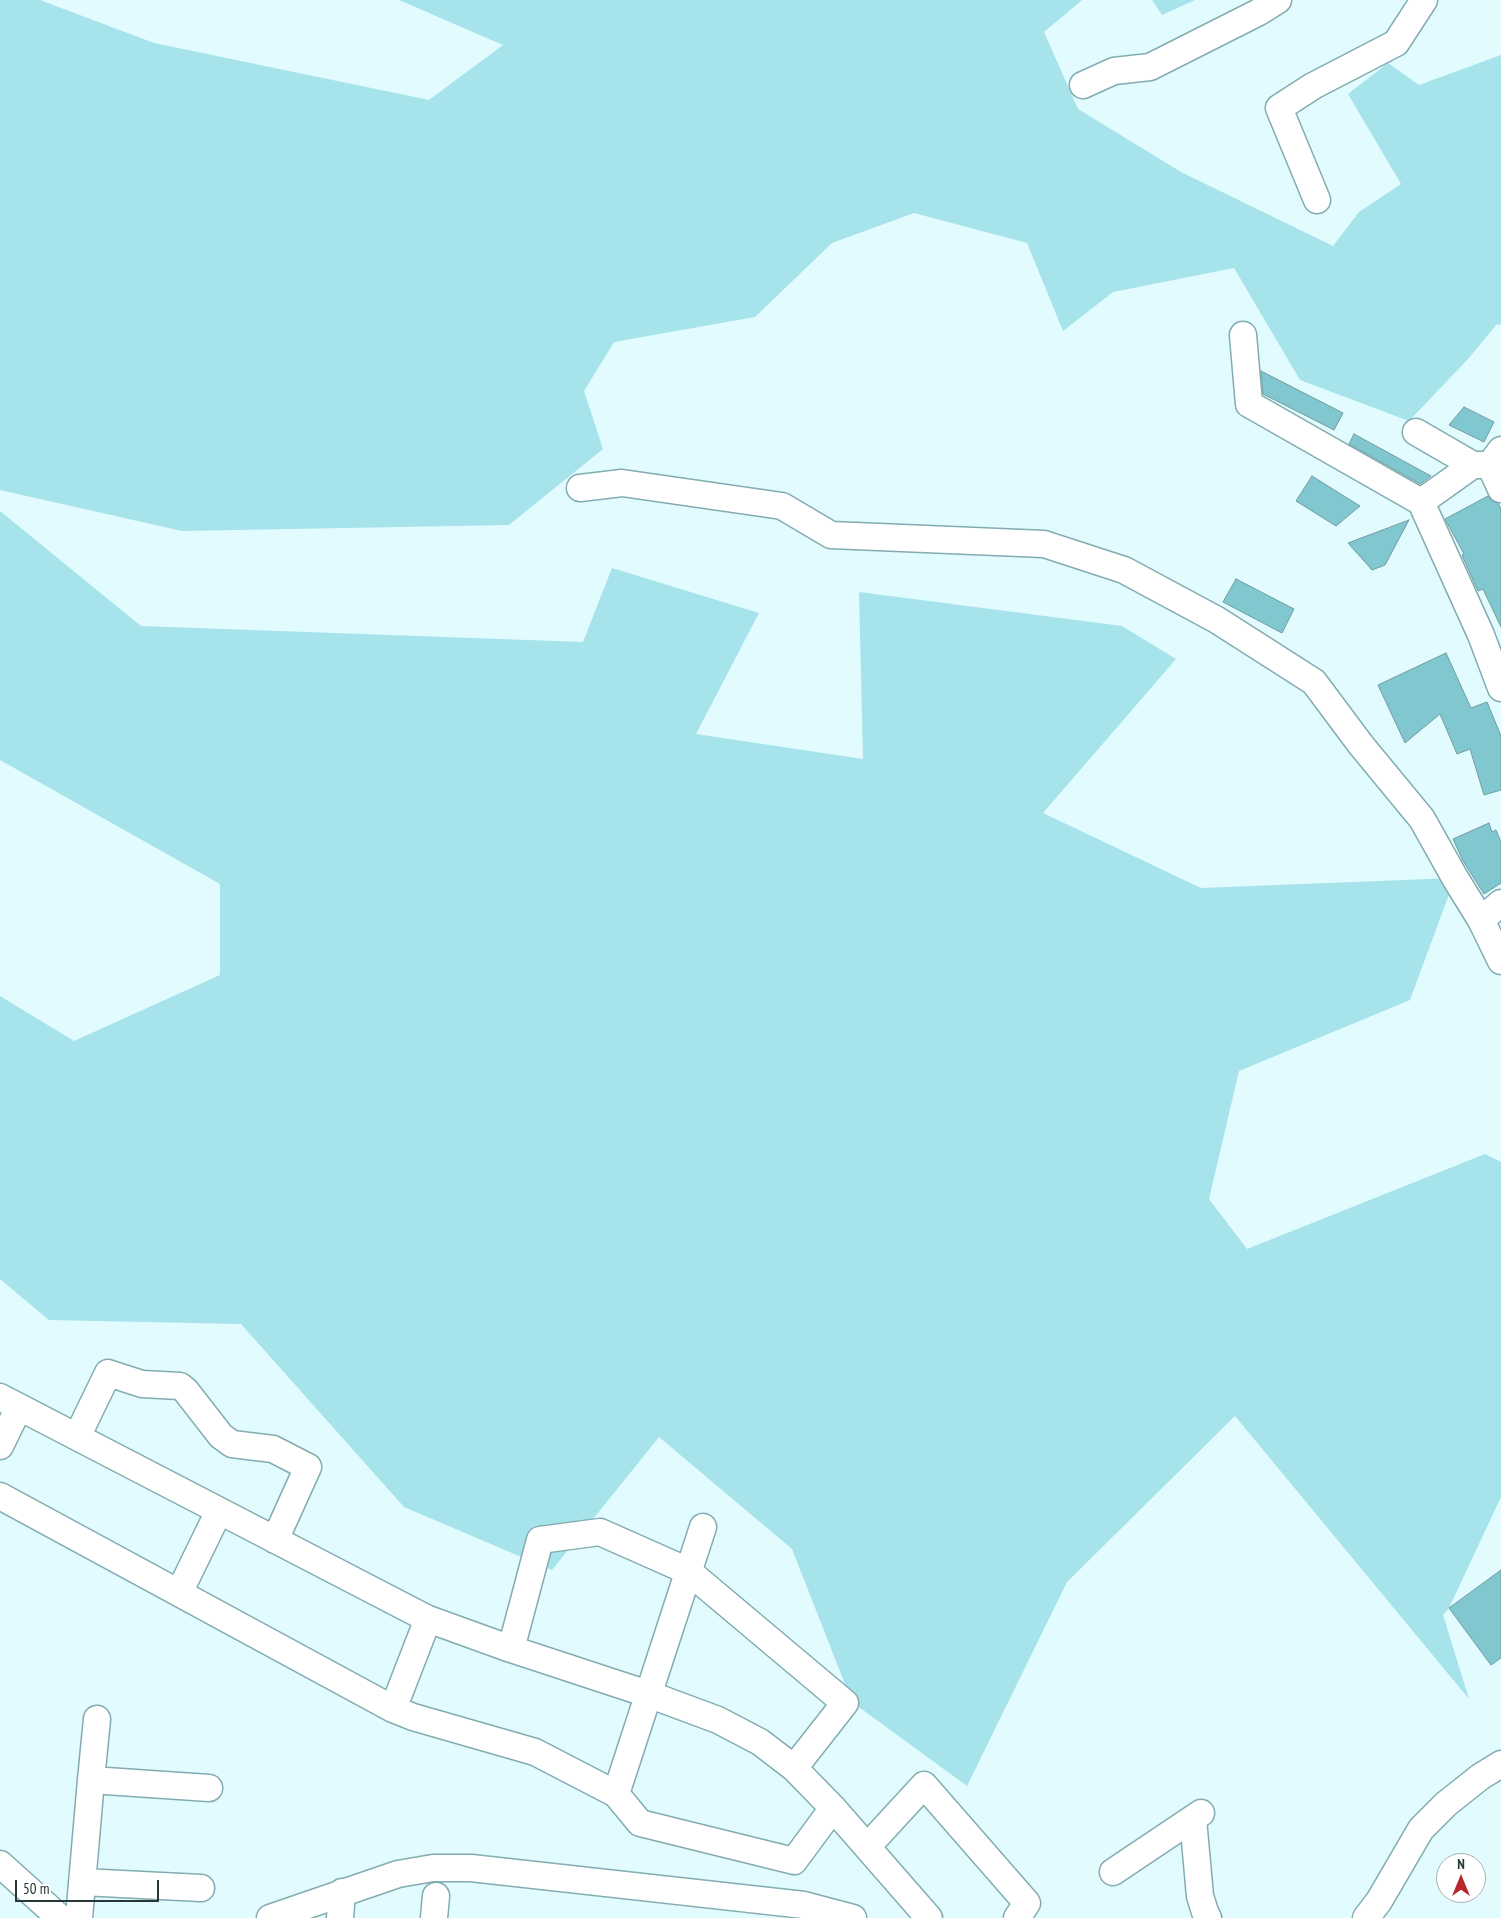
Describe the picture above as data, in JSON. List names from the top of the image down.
{
  "scale_bar": "50 m",
  "north": "top"
}
